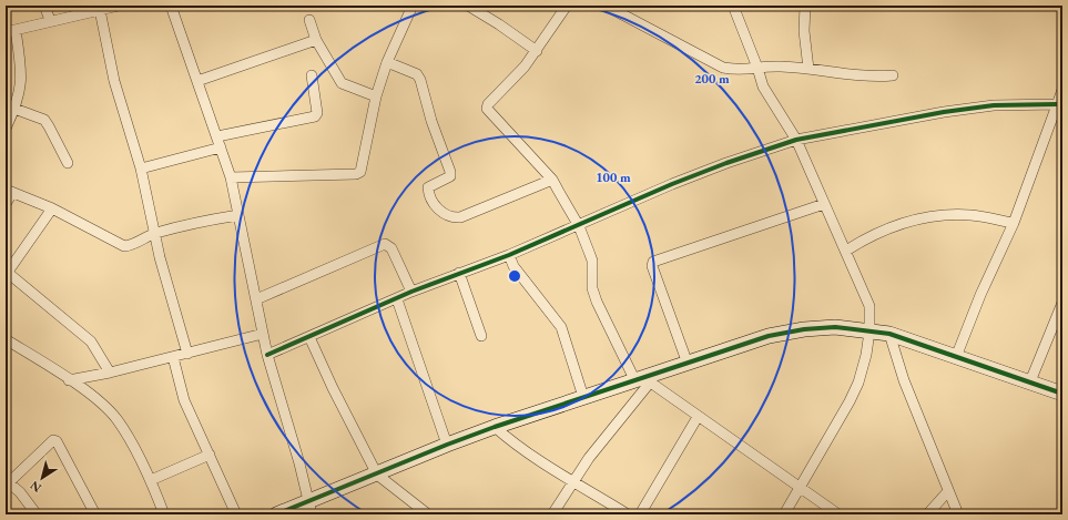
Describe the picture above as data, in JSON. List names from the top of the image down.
{
  "north": "bottom left",
  "rings": ["200 m", "100 m"]
}
